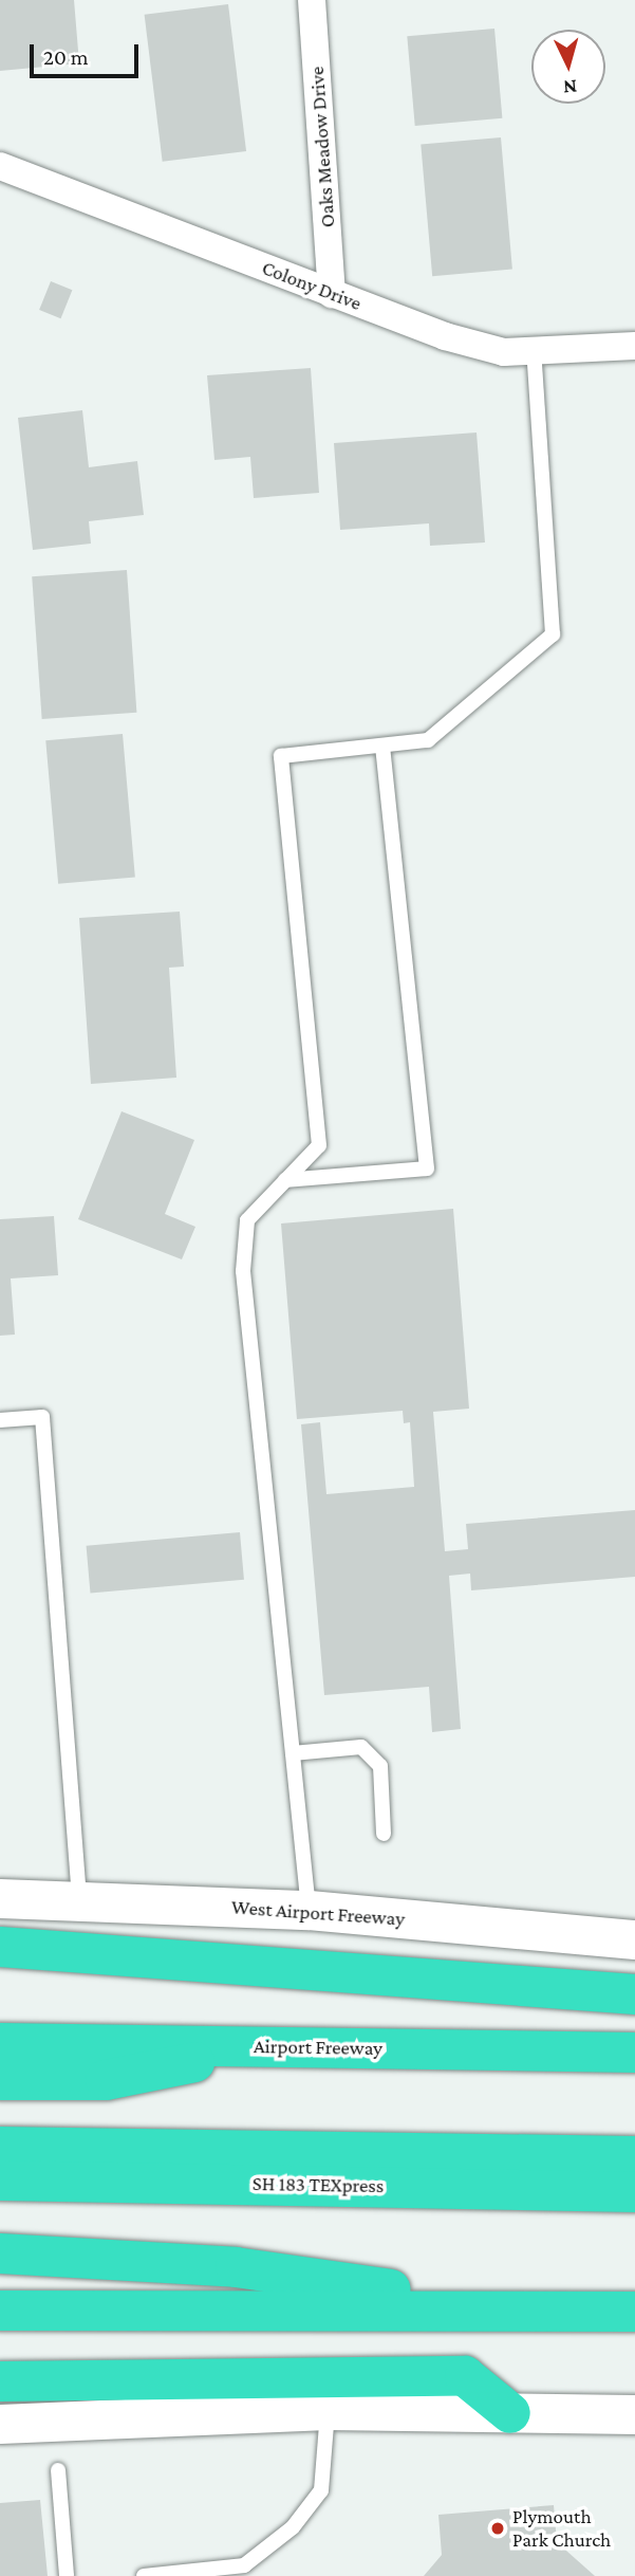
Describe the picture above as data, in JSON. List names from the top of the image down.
{
  "streets": {
    "highway": ["Airport Freeway", "SH 183 TEXpress"],
    "main road": ["West Airport Freeway"],
    "street": ["Oaks Meadow Drive", "Colony Drive"]
  },
  "crossings": [
    ["Oaks Meadow Drive", "Colony Drive"]
  ],
  "places": ["Plymouth Park Church"],
  "scale_bar": "20 m",
  "north": "bottom"
}
